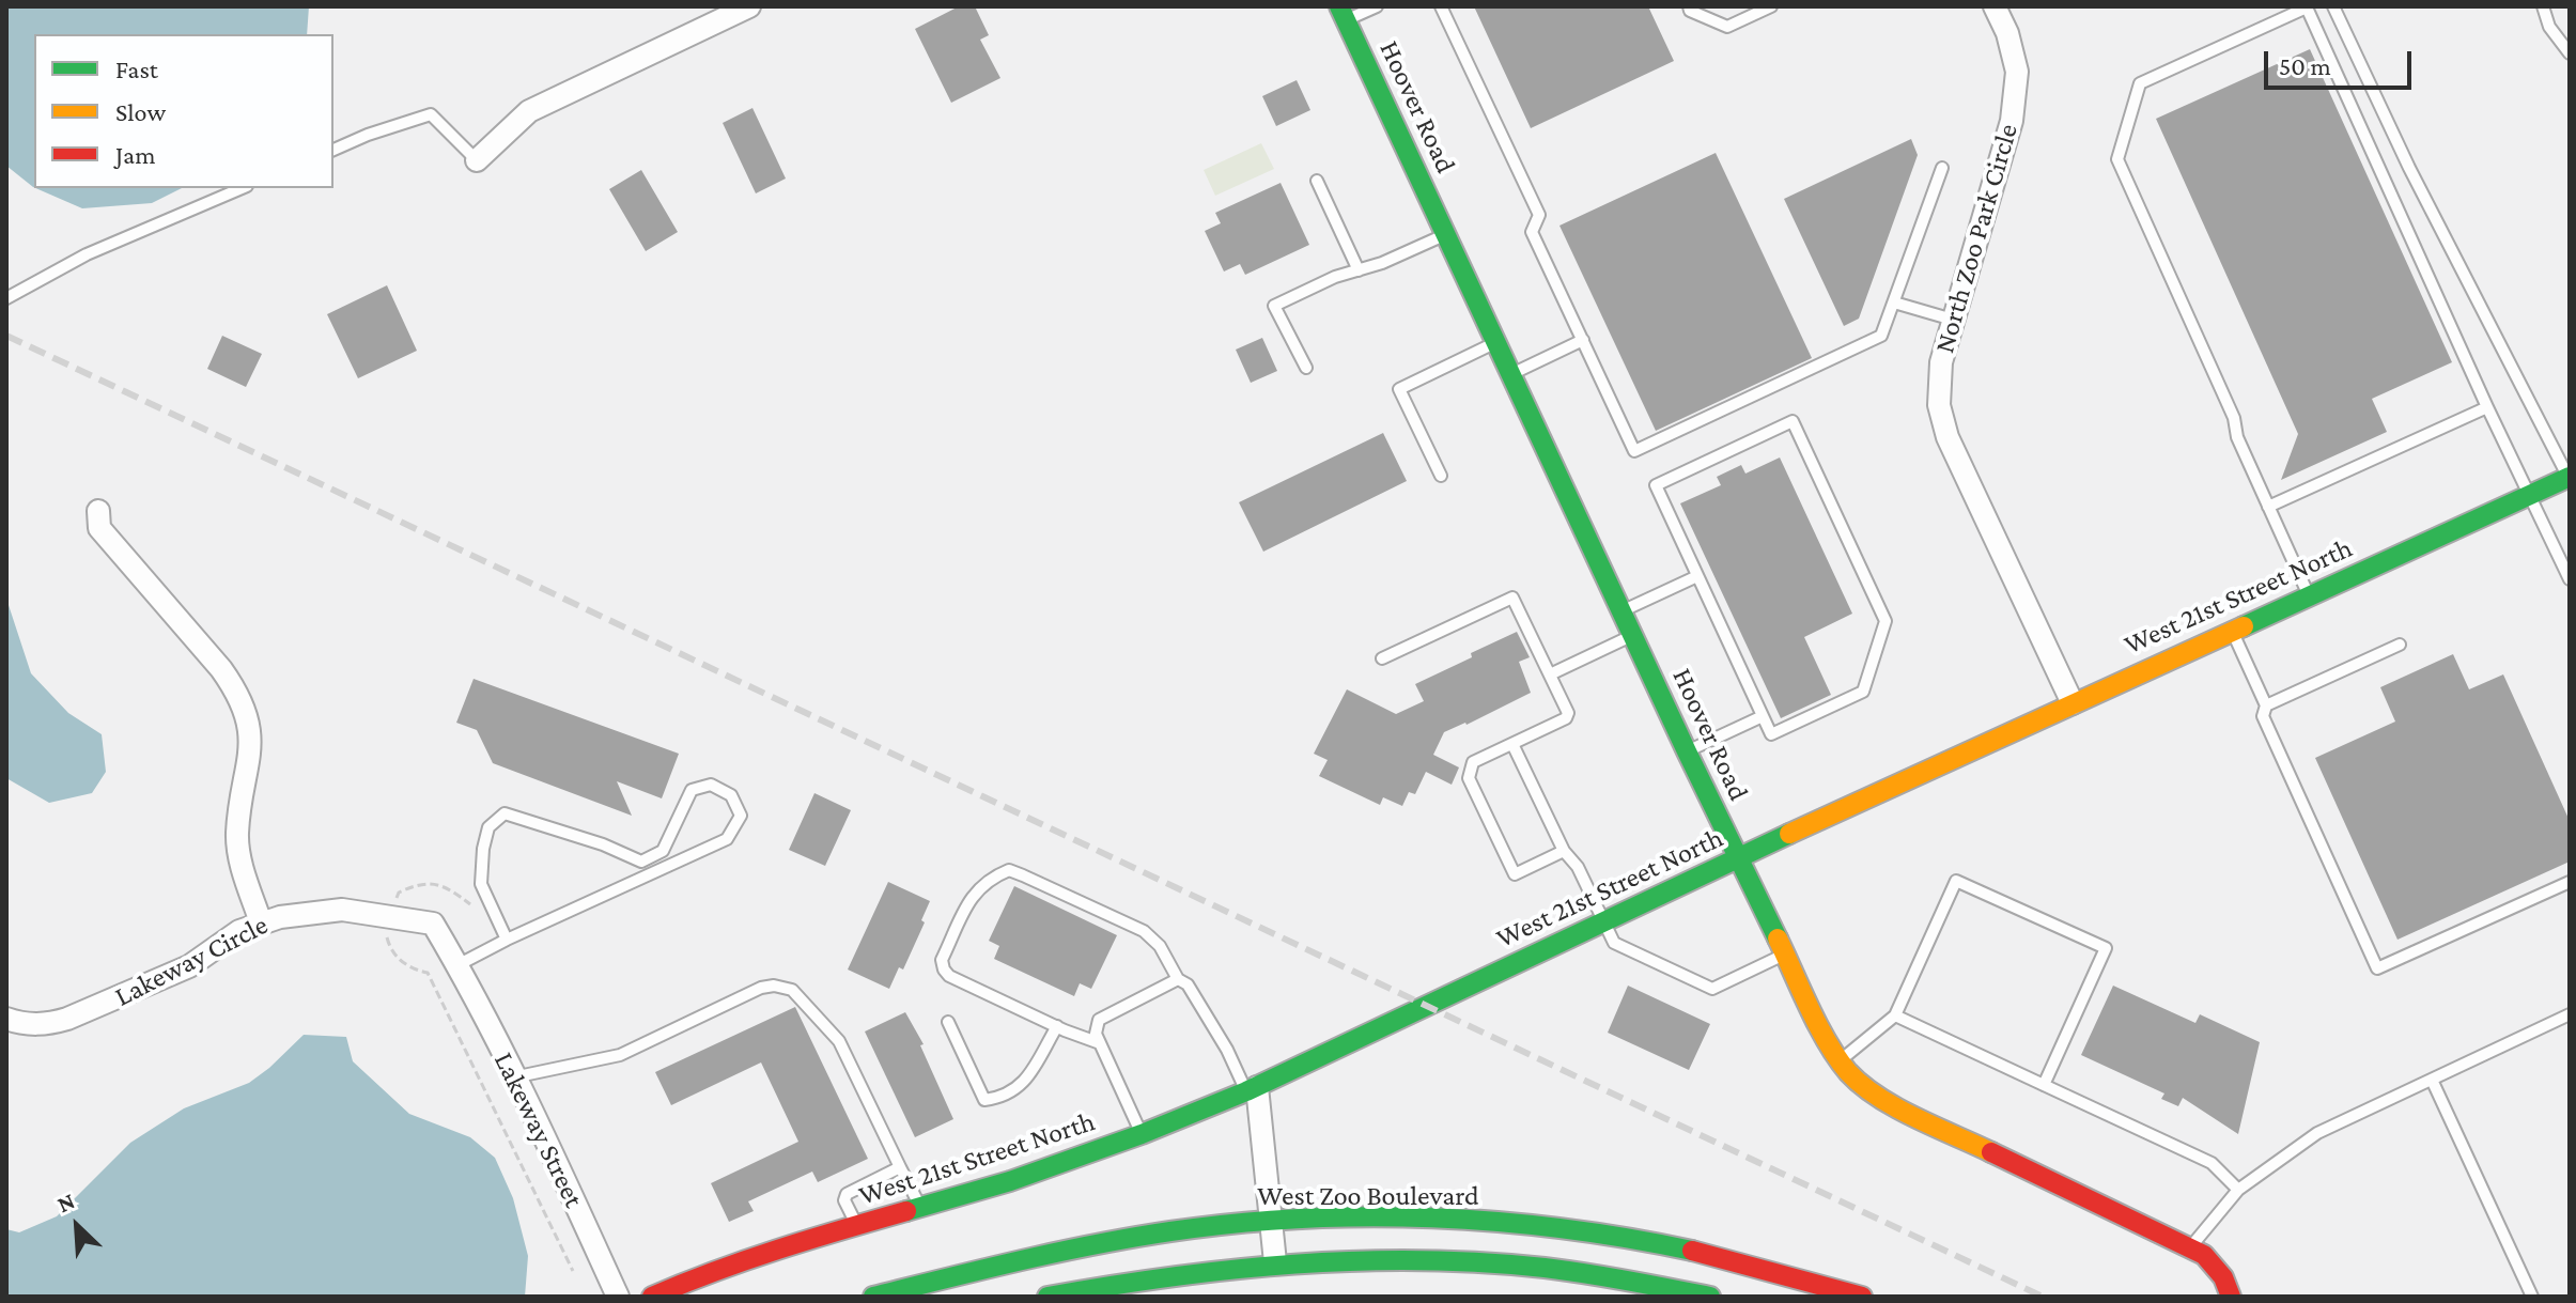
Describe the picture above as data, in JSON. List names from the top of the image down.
{
  "streets": {
    "street": [
      "Hoover Road",
      "North Zoo Park Circle",
      "West 21st Street North",
      "Lakeway Circle",
      "Lakeway Street",
      "West Zoo Boulevard"
    ]
  },
  "crossings": [
    ["Hoover Road", "West 21st Street North"],
    ["North Zoo Park Circle", "West 21st Street North"],
    ["Lakeway Circle", "Lakeway Street"]
  ],
  "legend": ["Fast", "Slow", "Jam"],
  "scale_bar": "50 m",
  "north": "top left"
}
